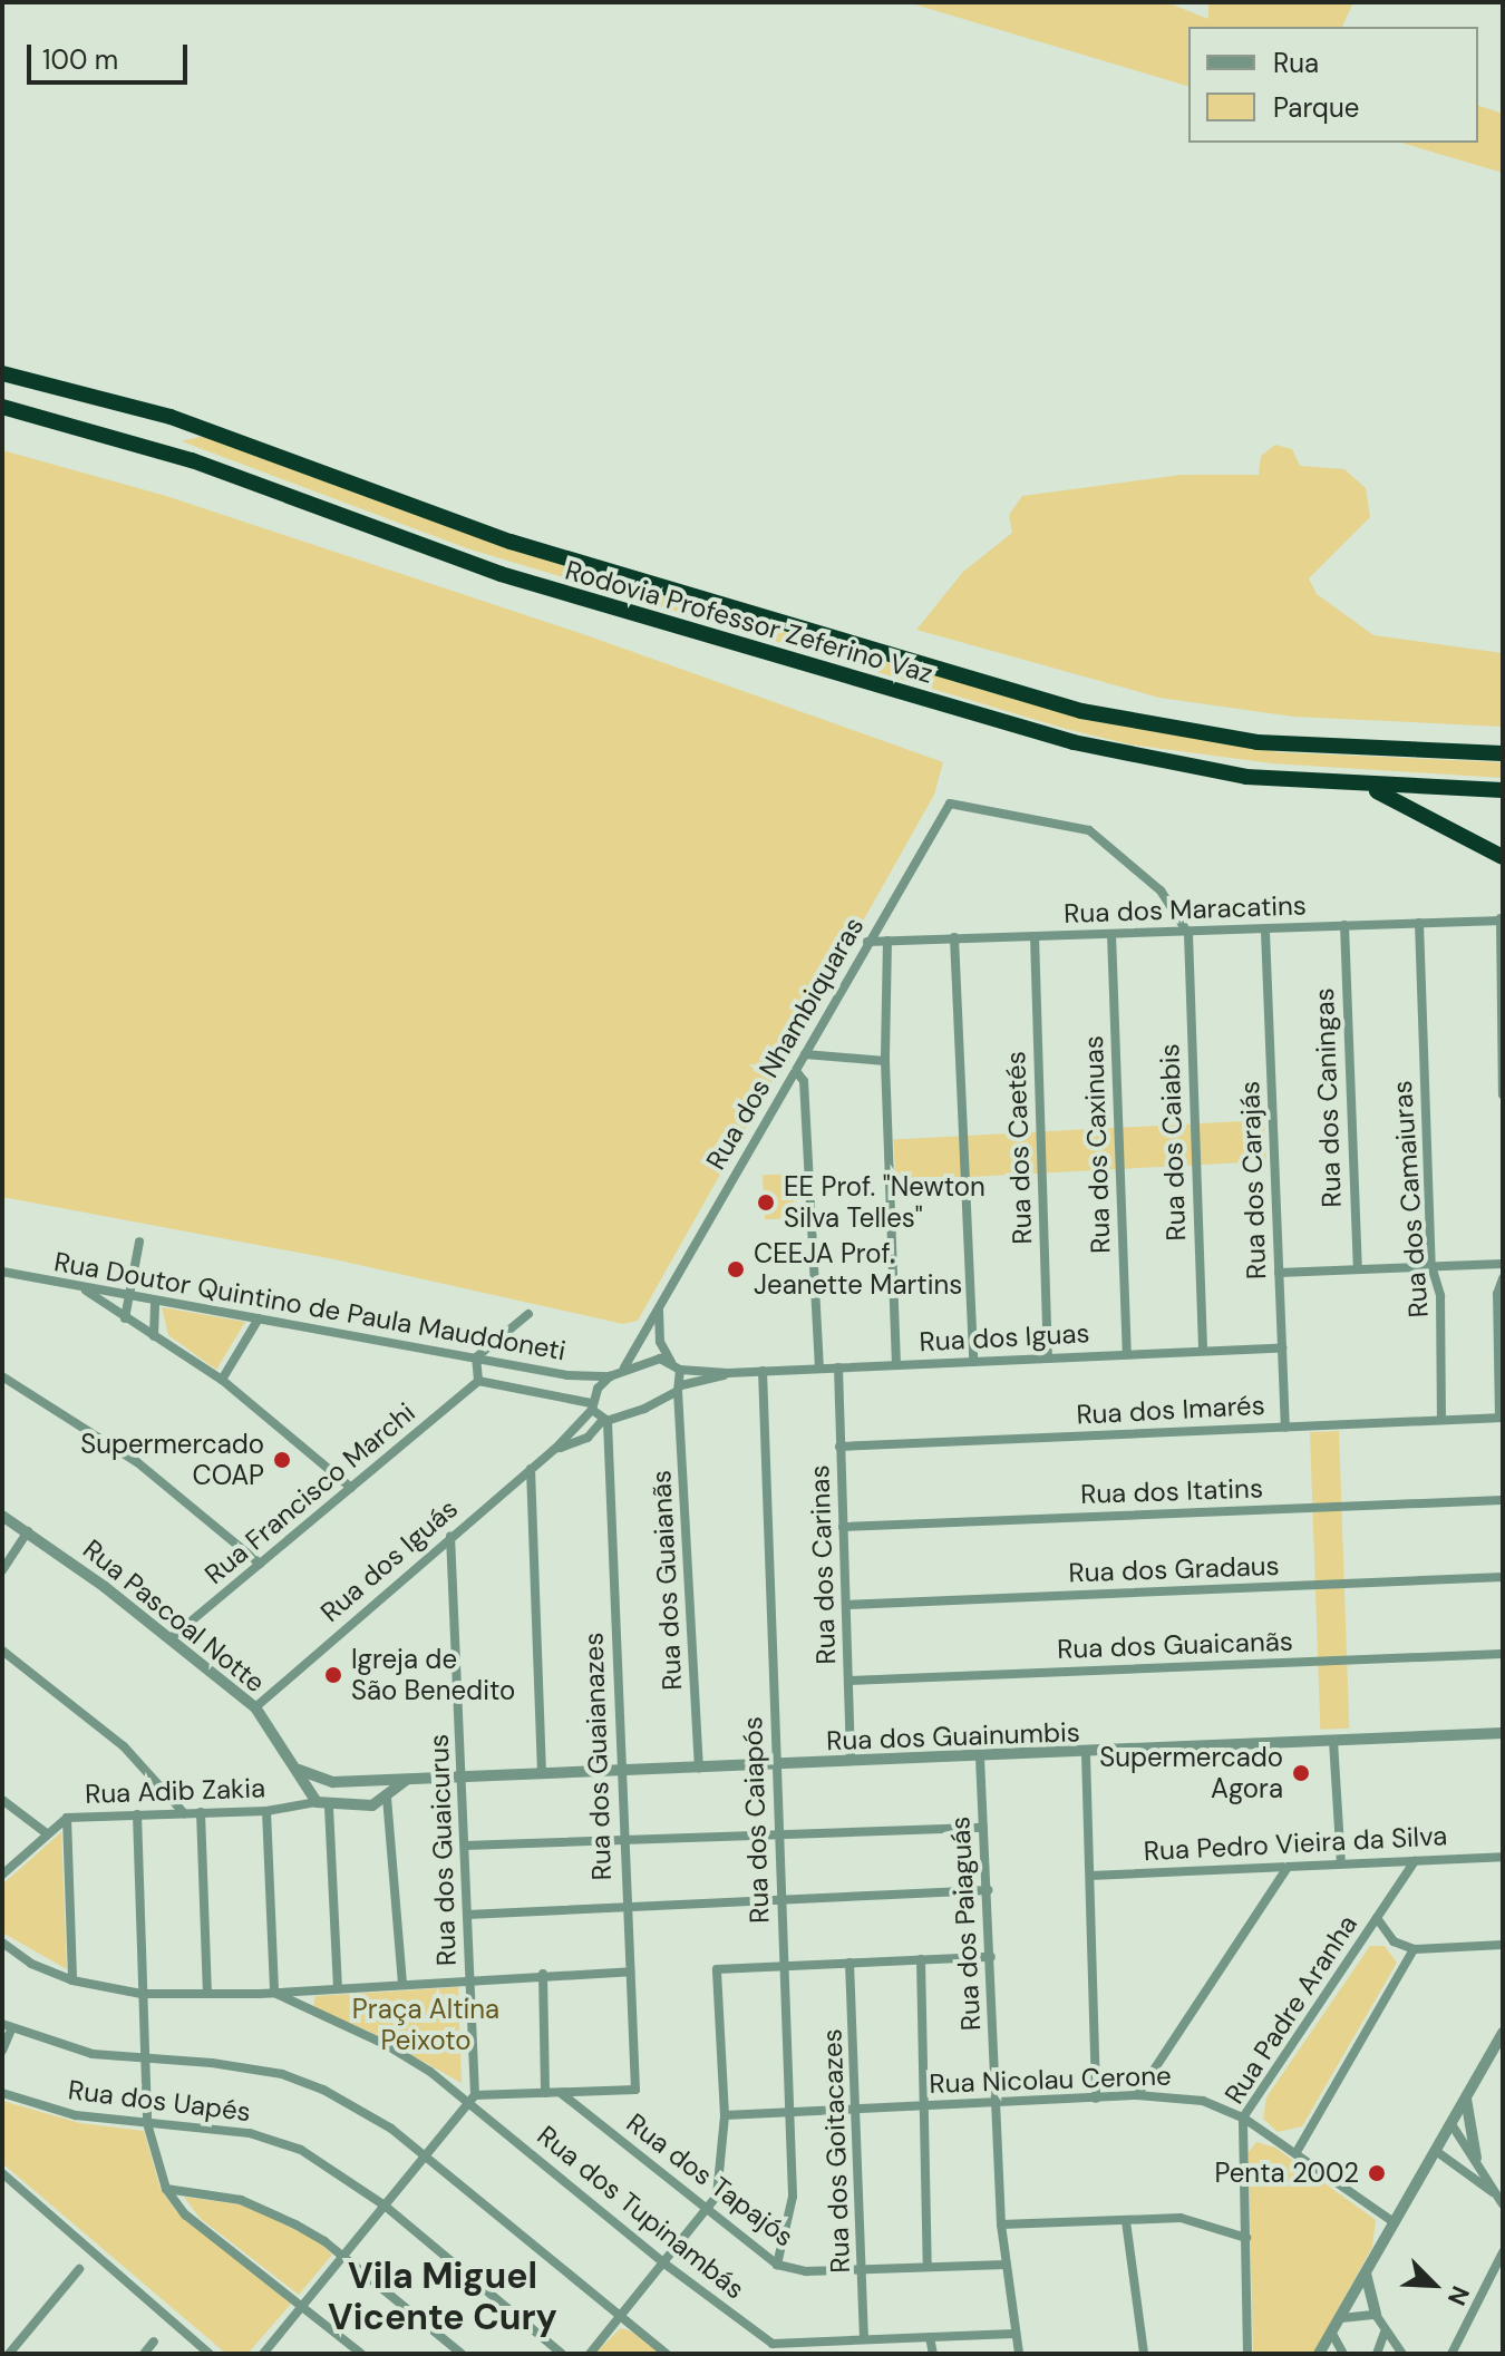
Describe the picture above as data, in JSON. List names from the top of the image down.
{
  "streets": {
    "highway": ["Rodovia Professor Zeferino Vaz"],
    "street": [
      "Rua dos Maracatins",
      "Rua dos Nhambiquaras",
      "Rua dos Caningas",
      "Rua dos Caiabis",
      "Rua dos Caxinuas",
      "Rua dos Caetés",
      "Rua dos Carajás",
      "Rua dos Camaiuras",
      "Rua Doutor Quintino de Paula Mauddoneti",
      "Rua dos Iguas",
      "Rua dos Imarés",
      "Rua dos Itatins",
      "Rua Francisco Marchi",
      "Rua dos Iguás",
      "Rua dos Carinas",
      "Rua dos Gradaus",
      "Rua dos Guaianãs",
      "Rua Pascoal Notte",
      "Rua dos Guaicanãs",
      "Rua dos Guainumbis",
      "Rua dos Guaianazes",
      "Rua Adib Zakia",
      "Rua dos Caiapós",
      "Rua Pedro Vieira da Silva",
      "Rua dos Guaicurus",
      "Rua dos Paiaguás",
      "Rua Padre Aranha",
      "Rua Nicolau Cerone",
      "Rua dos Uapés",
      "Rua dos Goitacazes",
      "Rua dos Tapajós",
      "Rua dos Tupinambás"
    ]
  },
  "crossings": [
    ["Rua dos Maracatins", "Rua dos Nhambiquaras"],
    ["Rua dos Maracatins", "Rua dos Caningas"],
    ["Rua dos Maracatins", "Rua dos Caiabis"],
    ["Rua dos Maracatins", "Rua dos Caxinuas"],
    ["Rua dos Maracatins", "Rua dos Caetés"],
    ["Rua dos Maracatins", "Rua dos Carajás"],
    ["Rua dos Maracatins", "Rua dos Camaiuras"],
    ["Rua dos Nhambiquaras", "Rua dos Caiabis"],
    ["Rua dos Caiabis", "Rua dos Iguas"],
    ["Rua dos Caxinuas", "Rua dos Iguas"],
    ["Rua dos Caetés", "Rua dos Iguas"],
    ["Rua dos Carajás", "Rua dos Iguas"],
    ["Rua dos Carajás", "Rua dos Imarés"],
    ["Rua dos Camaiuras", "Rua dos Imarés"],
    ["Rua dos Iguas", "Rua dos Iguás"],
    ["Rua dos Iguas", "Rua dos Carinas"],
    ["Rua dos Iguas", "Rua dos Guaianãs"],
    ["Rua dos Iguas", "Rua dos Guaianazes"],
    ["Rua dos Iguas", "Rua dos Caiapós"],
    ["Rua dos Imarés", "Rua dos Carinas"],
    ["Rua dos Itatins", "Rua dos Carinas"],
    ["Rua Francisco Marchi", "Rua Pascoal Notte"],
    ["Rua dos Iguás", "Rua Pascoal Notte"],
    ["Rua dos Iguás", "Rua dos Guaianazes"],
    ["Rua dos Iguás", "Rua dos Guaicurus"],
    ["Rua dos Carinas", "Rua dos Gradaus"],
    ["Rua dos Carinas", "Rua dos Guaicanãs"],
    ["Rua dos Carinas", "Rua dos Guainumbis"],
    ["Rua dos Guaianãs", "Rua dos Guainumbis"],
    ["Rua Pascoal Notte", "Rua dos Guainumbis"],
    ["Rua dos Guainumbis", "Rua dos Guaianazes"],
    ["Rua dos Guainumbis", "Rua dos Caiapós"],
    ["Rua dos Guainumbis", "Rua dos Guaicurus"],
    ["Rua dos Guainumbis", "Rua dos Paiaguás"],
    ["Rua dos Guaianazes", "Rua dos Tapajós"],
    ["Rua dos Guaianazes", "Rua dos Tupinambás"],
    ["Rua dos Caiapós", "Rua Nicolau Cerone"],
    ["Rua dos Caiapós", "Rua dos Tapajós"],
    ["Rua Pedro Vieira da Silva", "Rua Padre Aranha"],
    ["Rua dos Guaicurus", "Rua dos Tupinambás"],
    ["Rua dos Paiaguás", "Rua Nicolau Cerone"],
    ["Rua dos Paiaguás", "Rua dos Tapajós"],
    ["Rua Padre Aranha", "Rua Nicolau Cerone"],
    ["Rua Nicolau Cerone", "Rua dos Goitacazes"],
    ["Rua dos Goitacazes", "Rua dos Tapajós"]
  ],
  "districts": ["Vila Miguel Vicente Cury"],
  "parks": ["Praça Altina Peixoto"],
  "places": [
    "EE Prof. \"Newton Silva Telles\"",
    "CEEJA Prof. Jeanette Martins",
    "Supermercado COAP",
    "Igreja de São Benedito",
    "Supermercado Agora",
    "Penta 2002"
  ],
  "legend": ["Rua", "Parque"],
  "scale_bar": "100 m",
  "north": "bottom right"
}
